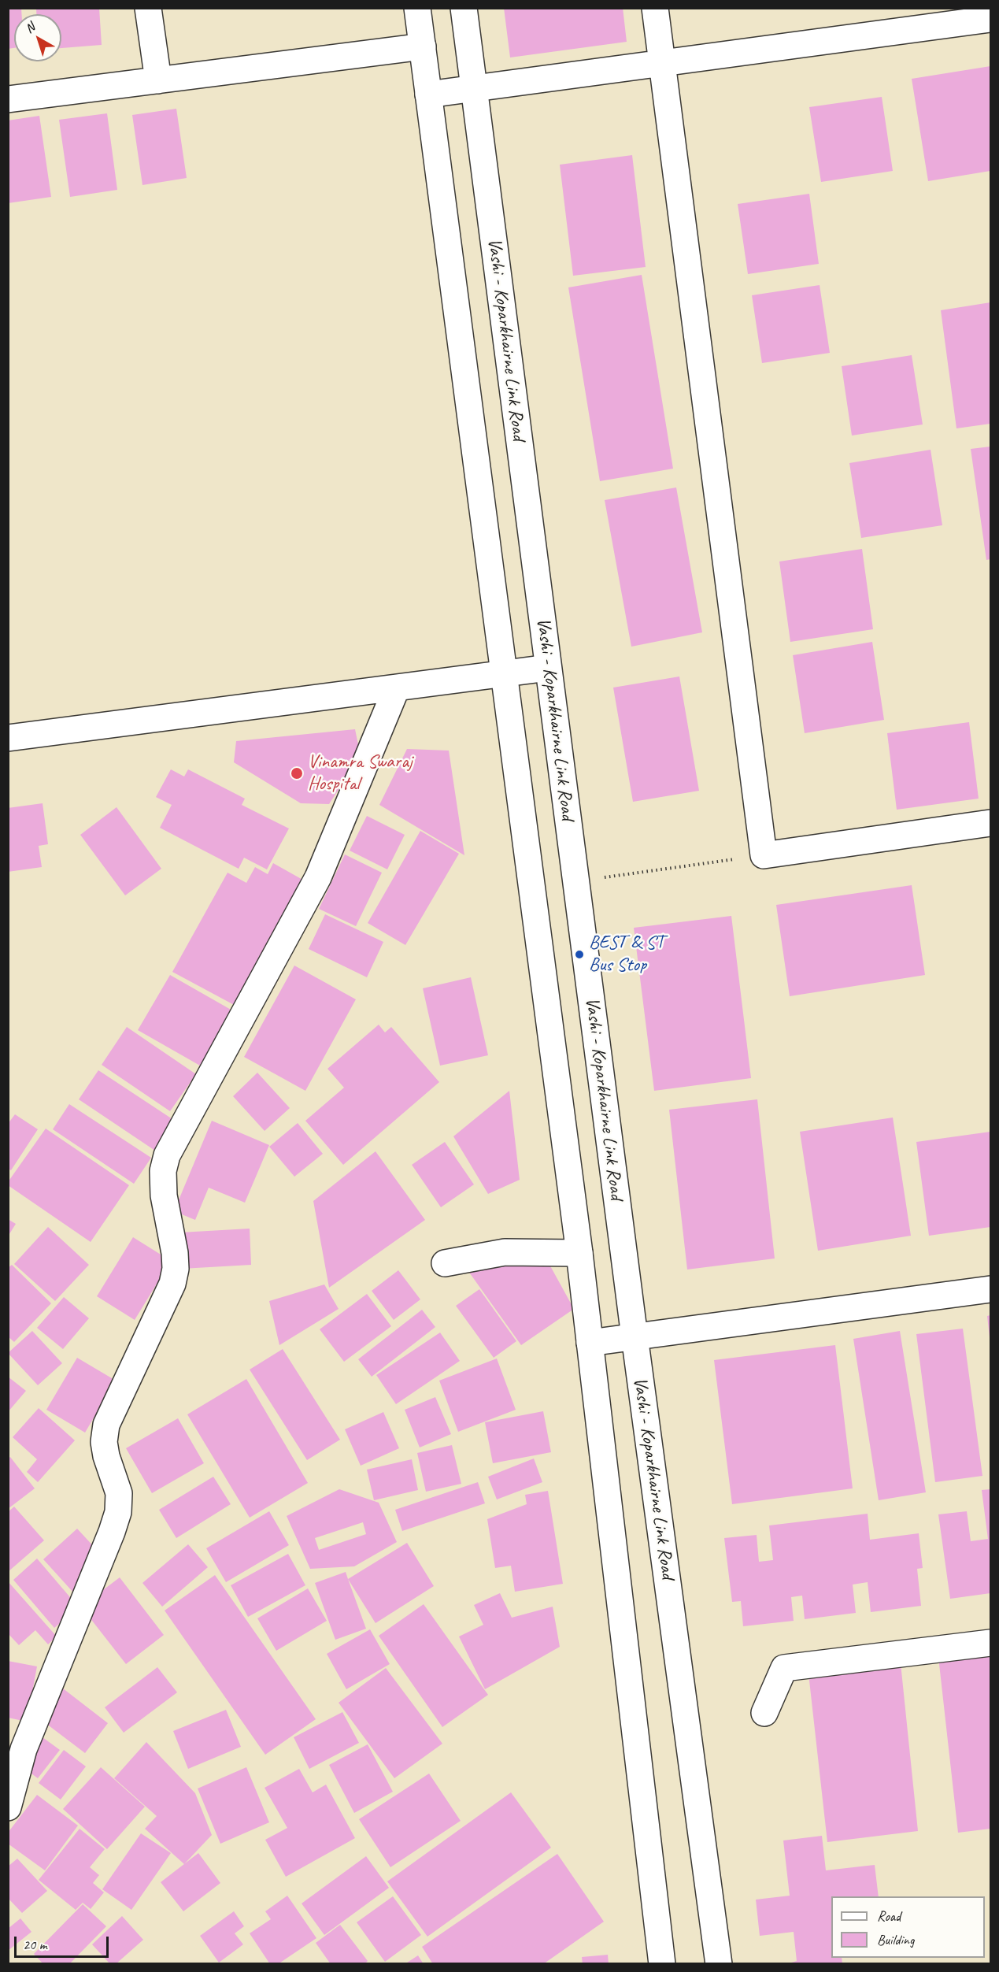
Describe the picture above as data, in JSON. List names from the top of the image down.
{
  "streets": {
    "street": ["Vashi - Koparkhairne Link Road"]
  },
  "places": ["Vinamra Swaraj Hospital", "BEST & ST Bus Stop"],
  "legend": ["Road", "Building"],
  "scale_bar": "20 m",
  "north": "top left"
}
